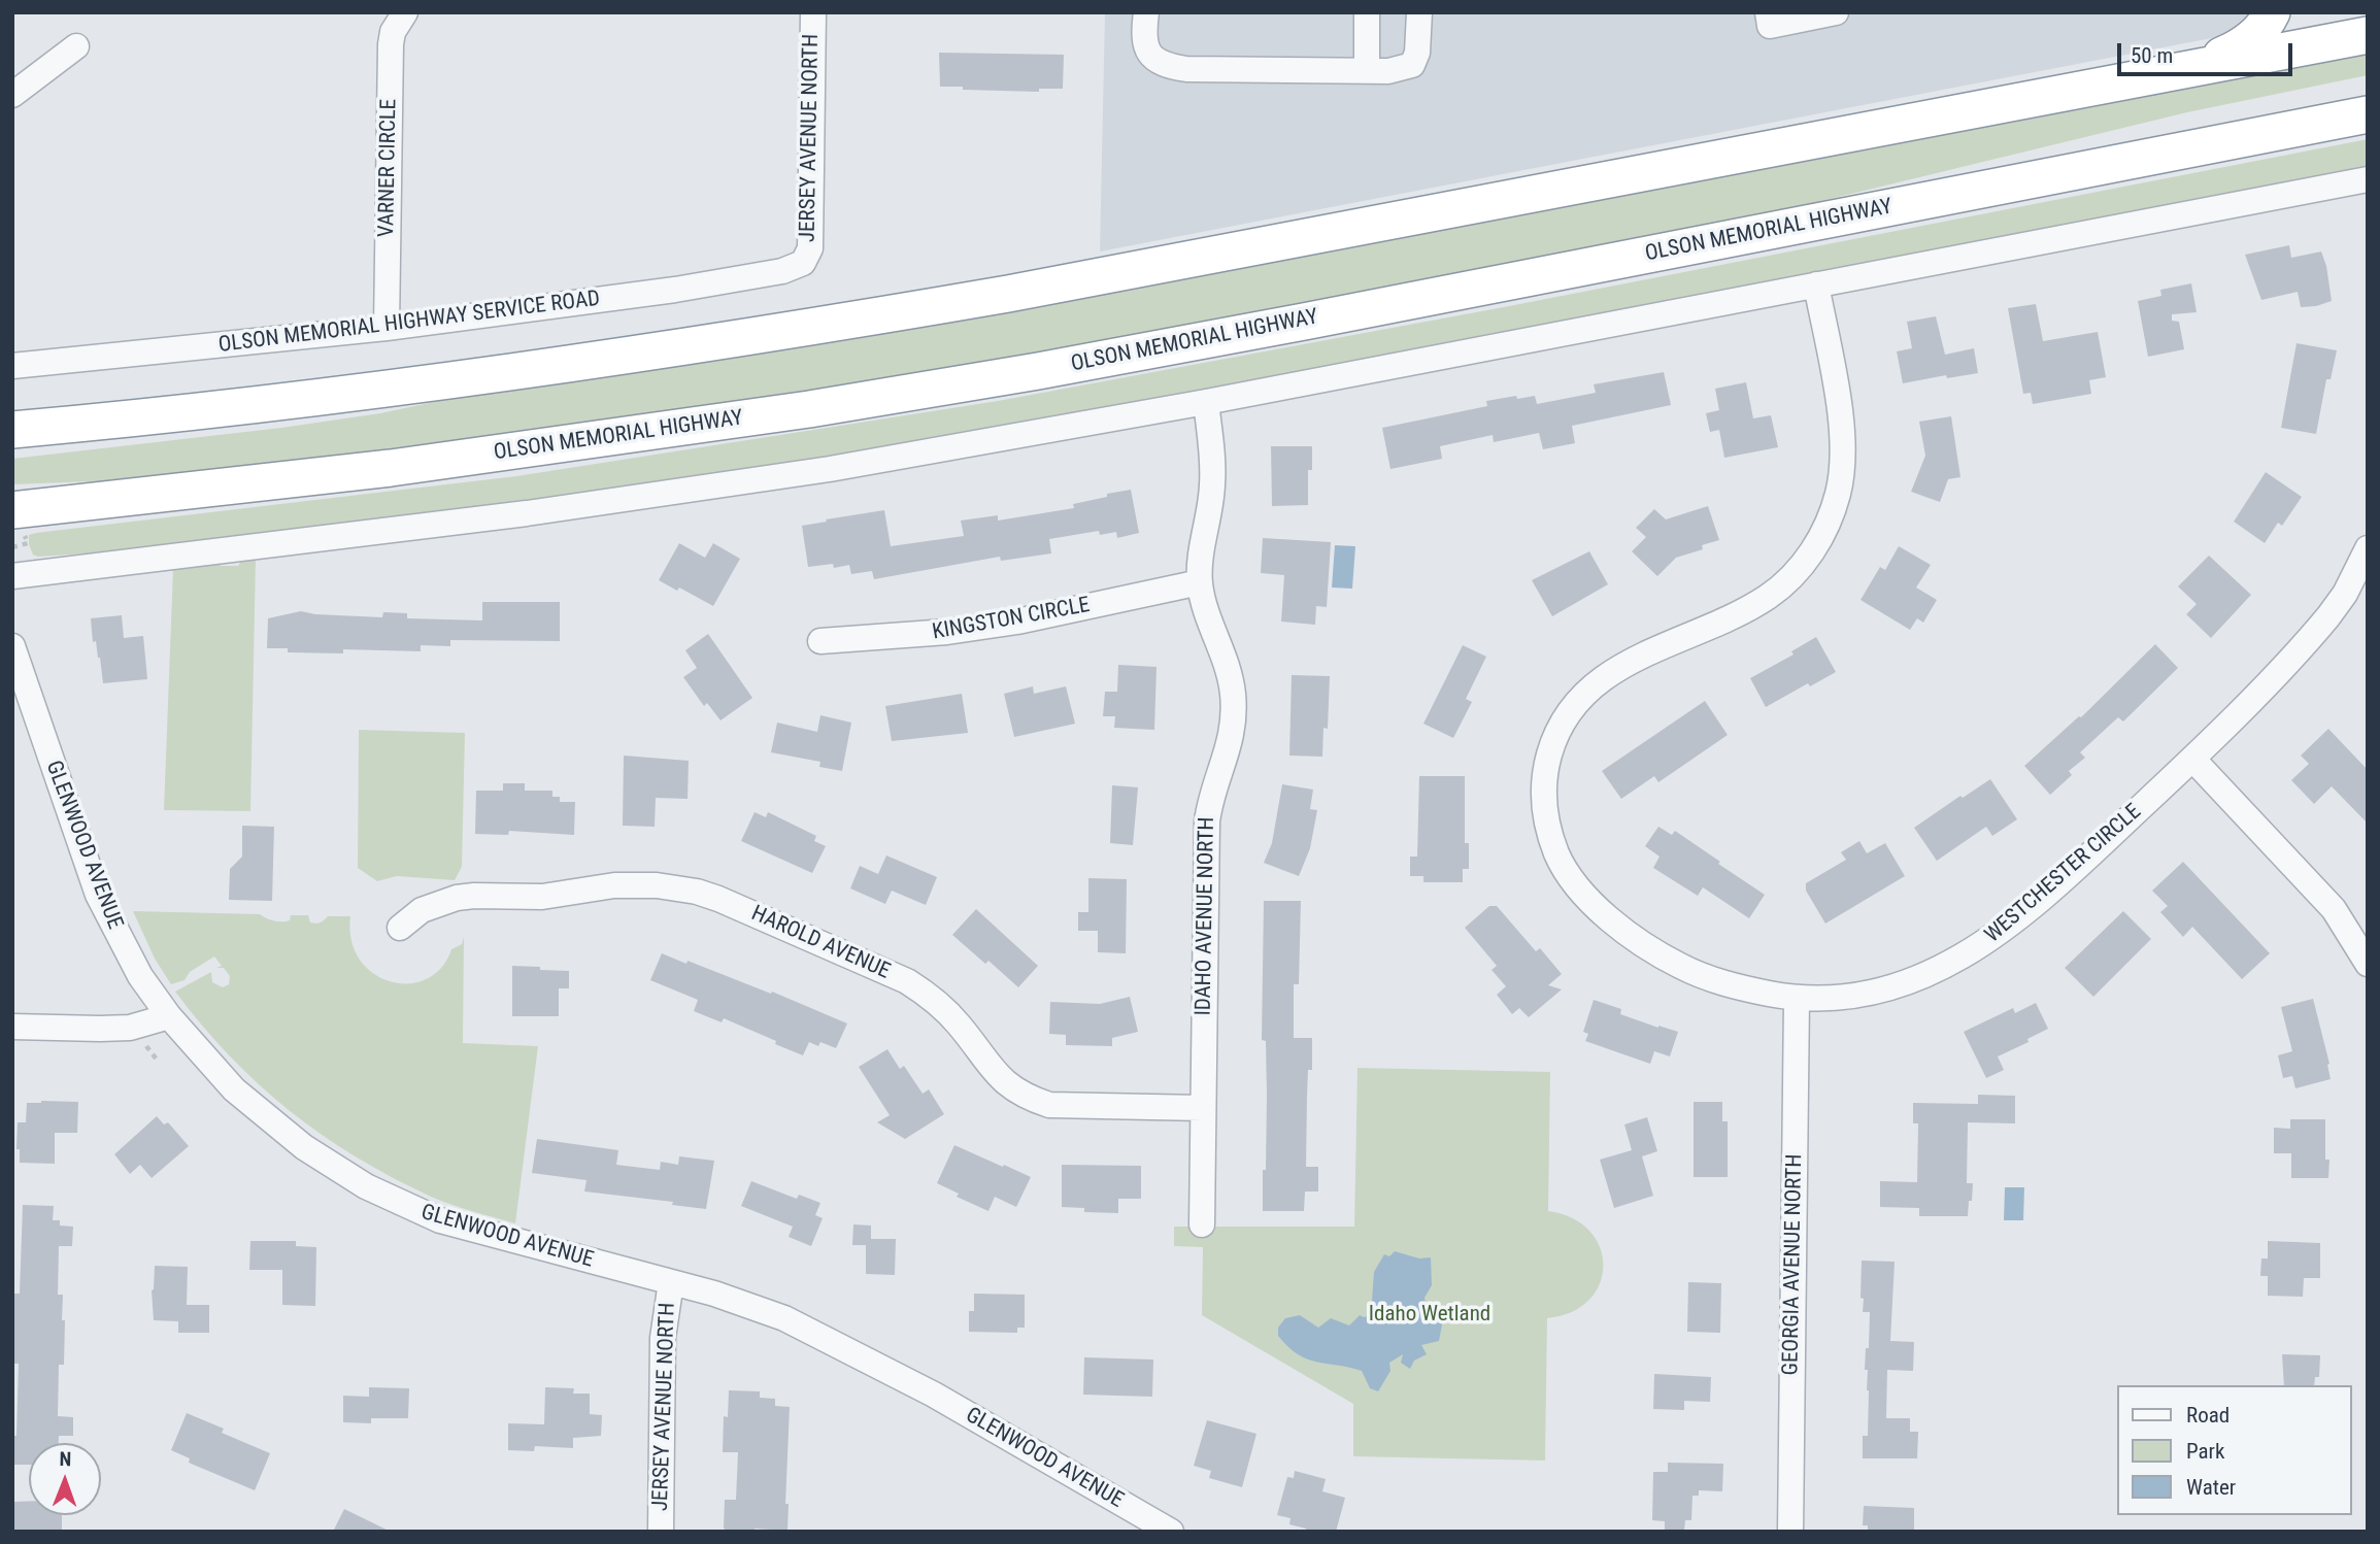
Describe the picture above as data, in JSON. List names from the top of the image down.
{
  "streets": {
    "highway": ["OLSON MEMORIAL HIGHWAY"],
    "street": [
      "JERSEY AVENUE NORTH",
      "VARNER CIRCLE",
      "OLSON MEMORIAL HIGHWAY SERVICE ROAD",
      "KINGSTON CIRCLE",
      "GLENWOOD AVENUE",
      "WESTCHESTER CIRCLE",
      "IDAHO AVENUE NORTH",
      "HAROLD AVENUE",
      "GEORGIA AVENUE NORTH"
    ]
  },
  "crossings": [
    ["JERSEY AVENUE NORTH", "OLSON MEMORIAL HIGHWAY SERVICE ROAD"],
    ["JERSEY AVENUE NORTH", "GLENWOOD AVENUE"],
    ["VARNER CIRCLE", "OLSON MEMORIAL HIGHWAY SERVICE ROAD"],
    ["KINGSTON CIRCLE", "IDAHO AVENUE NORTH"],
    ["WESTCHESTER CIRCLE", "GEORGIA AVENUE NORTH"],
    ["IDAHO AVENUE NORTH", "HAROLD AVENUE"]
  ],
  "parks": ["Idaho Wetland"],
  "legend": ["Road", "Park", "Water"],
  "scale_bar": "50 m",
  "north": "top"
}
